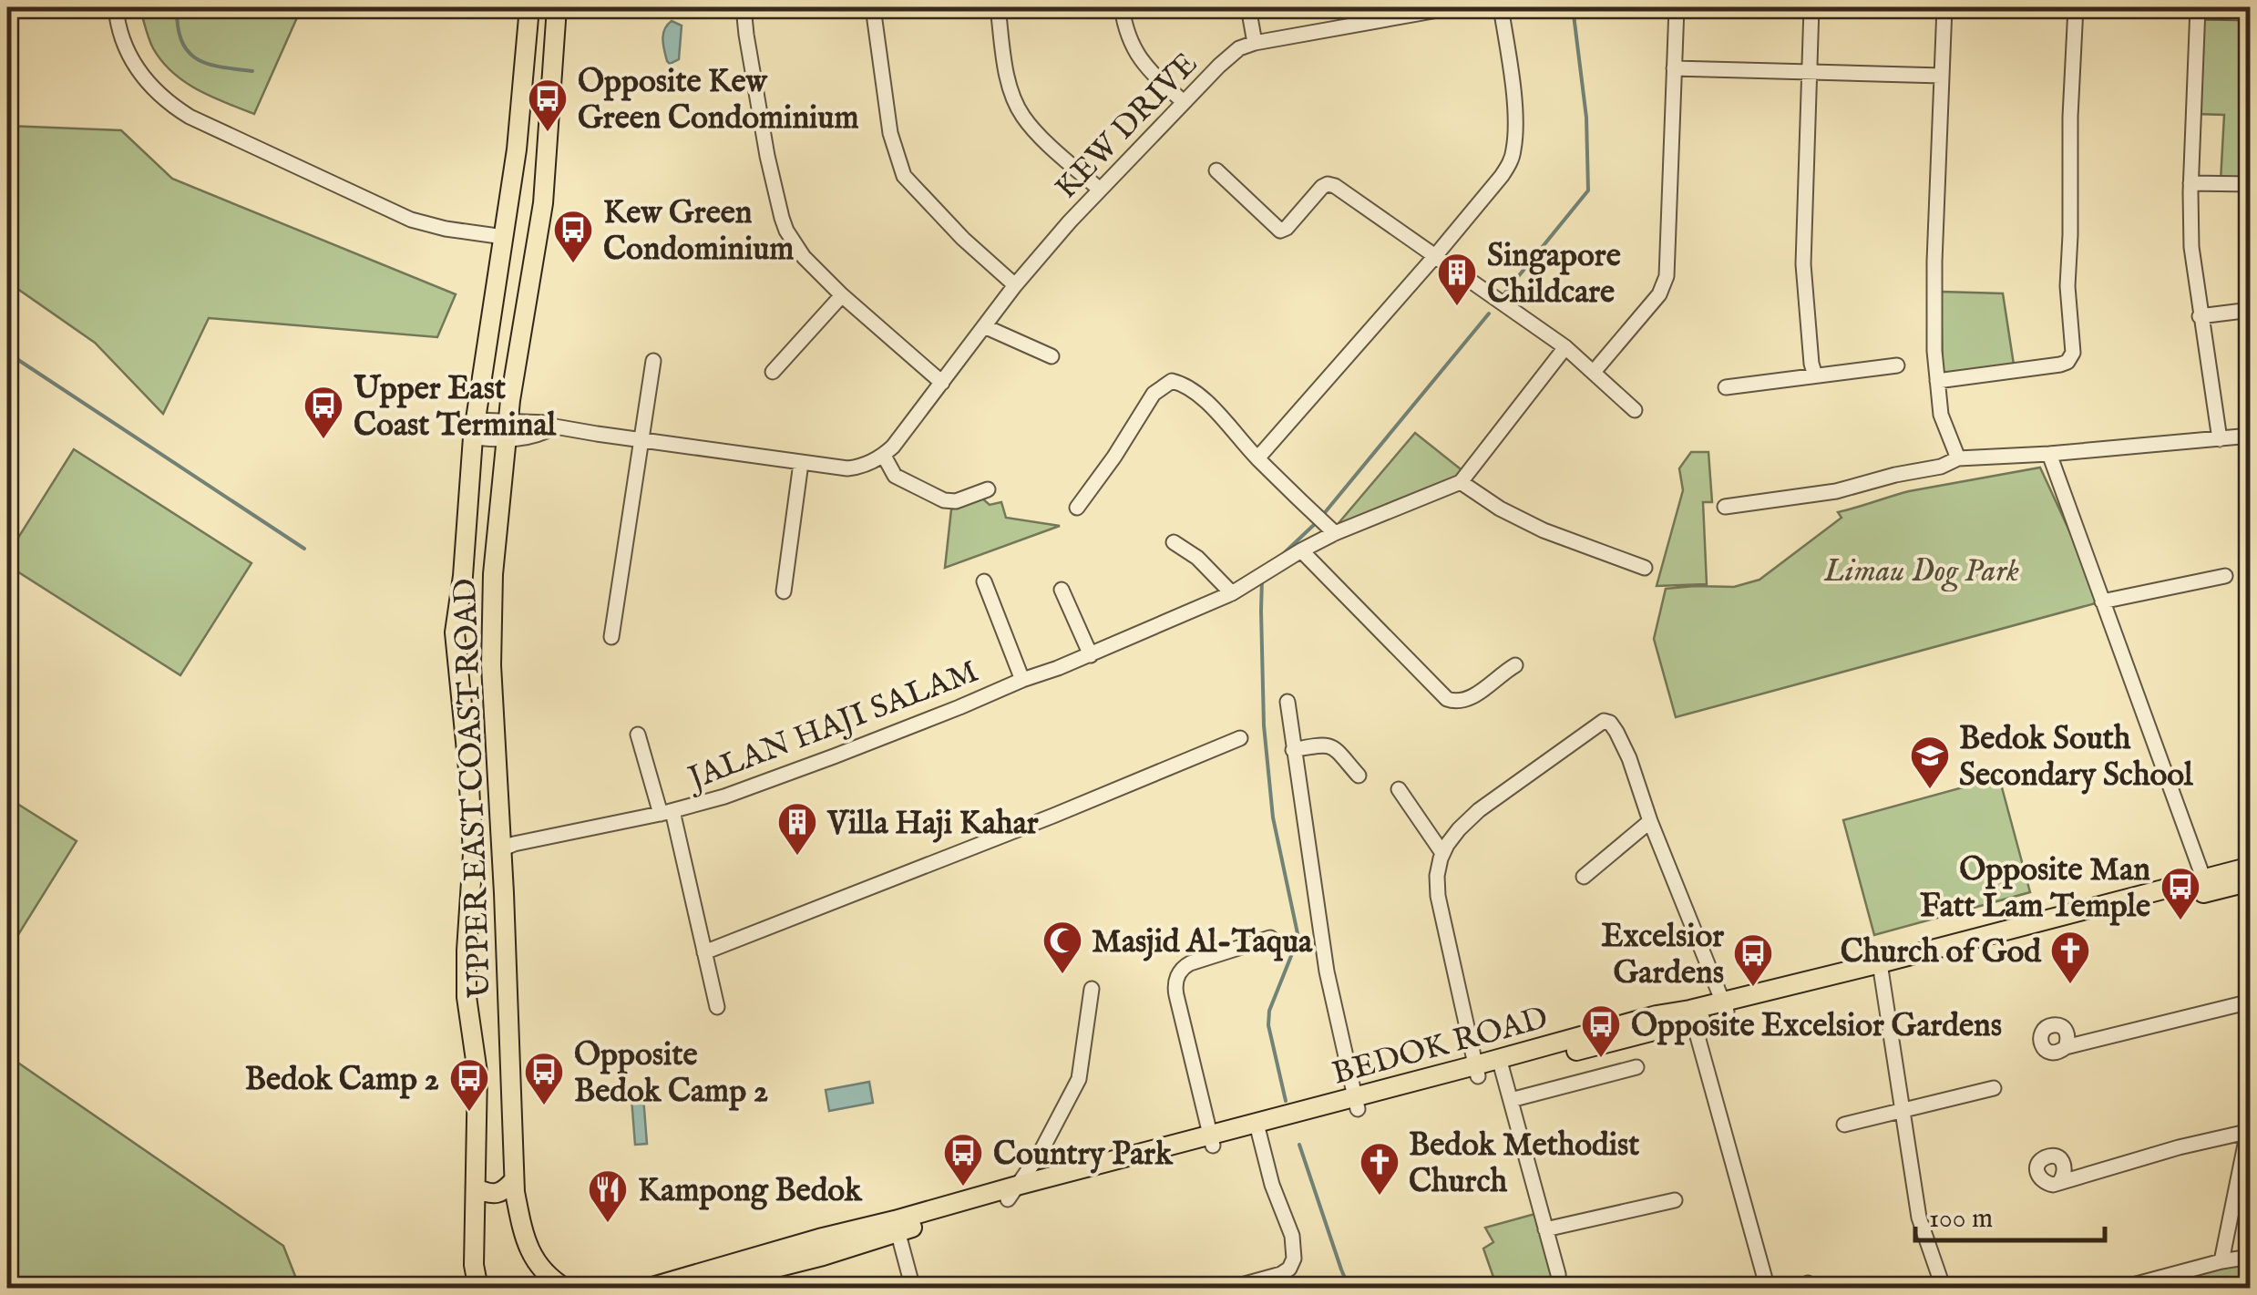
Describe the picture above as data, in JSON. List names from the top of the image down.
{
  "streets": {
    "main road": ["UPPER EAST COAST ROAD", "BEDOK ROAD"],
    "street": ["KEW DRIVE", "JALAN HAJI SALAM"]
  },
  "crossings": [
    ["JALAN HAJI SALAM", "UPPER EAST COAST ROAD"]
  ],
  "parks": ["Limau Dog Park"],
  "places": {
    "bus stop": [
      "Opposite Kew Green Condominium",
      "Kew Green Condominium",
      "Upper East Coast Terminal",
      "Opposite Man Fatt Lam Temple",
      "Excelsior Gardens",
      "Opposite Excelsior Gardens",
      "Opposite Bedok Camp 2",
      "Bedok Camp 2",
      "Country Park"
    ],
    "building": ["Singapore Childcare", "Villa Haji Kahar"],
    "school or university": ["Bedok South Secondary School"],
    "mosque": ["Masjid Al-Taqua"],
    "church": ["Church of God", "Bedok Methodist Church"],
    "restaurant": ["Kampong Bedok"]
  },
  "scale_bar": "100 m"
}
